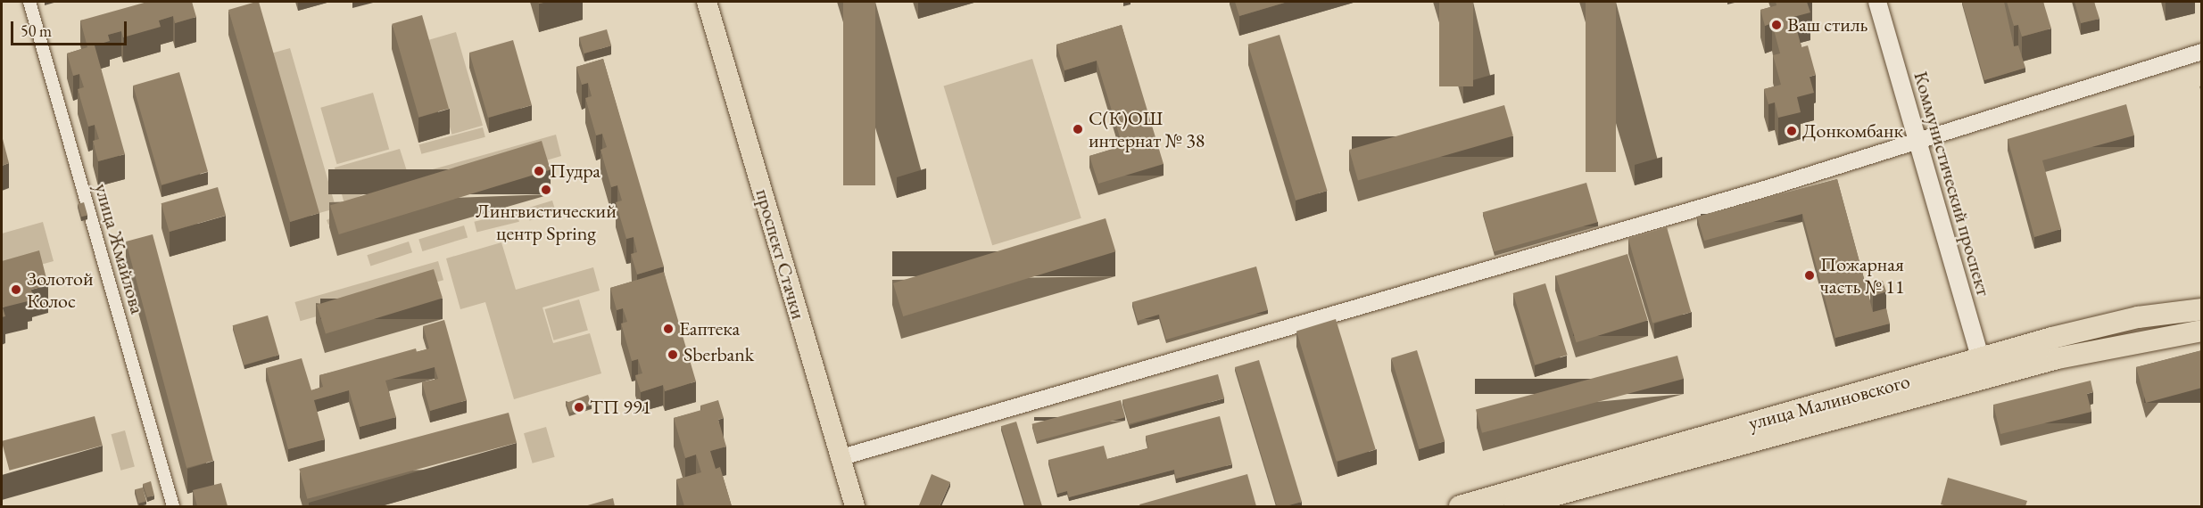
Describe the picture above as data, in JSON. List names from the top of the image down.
{
  "streets": {
    "highway": ["улица Малиновского"],
    "main road": ["Коммунистический проспект", "проспект Стачки"],
    "street": ["улица Жмайлова"]
  },
  "crossings": [
    ["Коммунистический проспект", "улица Малиновского"]
  ],
  "places": [
    "Ваш стиль",
    "С(К)ОШ интернат № 38",
    "Донкомбанк",
    "Пудра",
    "Лингвистический центр Spring",
    "Пожарная часть № 11",
    "Золотой Колос",
    "Еаптека",
    "Sberbank",
    "ТП 991"
  ],
  "scale_bar": "50 m"
}
